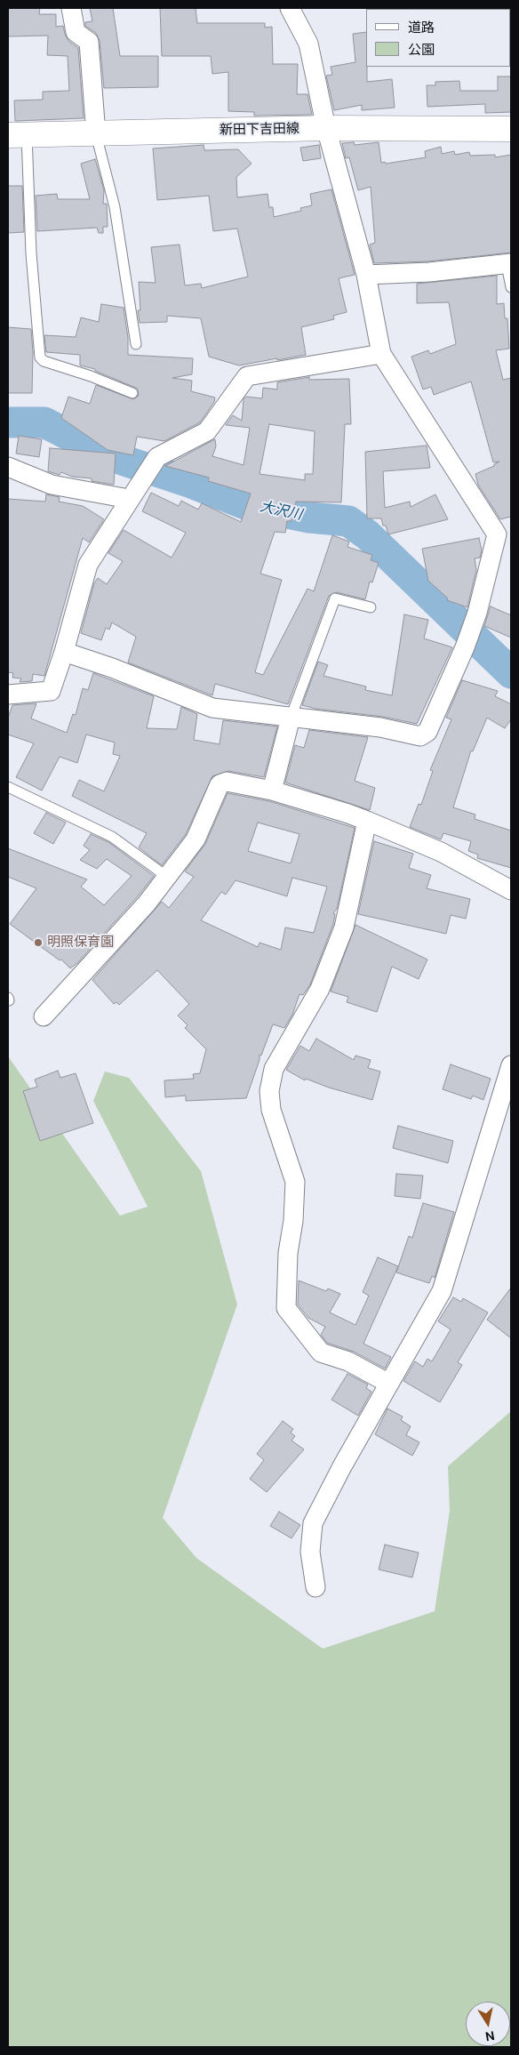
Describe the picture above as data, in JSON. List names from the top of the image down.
{
  "streets": {
    "main road": ["新田下吉田線"]
  },
  "water": ["大沢川"],
  "places": ["明照保育園"],
  "legend": ["道路", "公園"],
  "north": "bottom"
}
